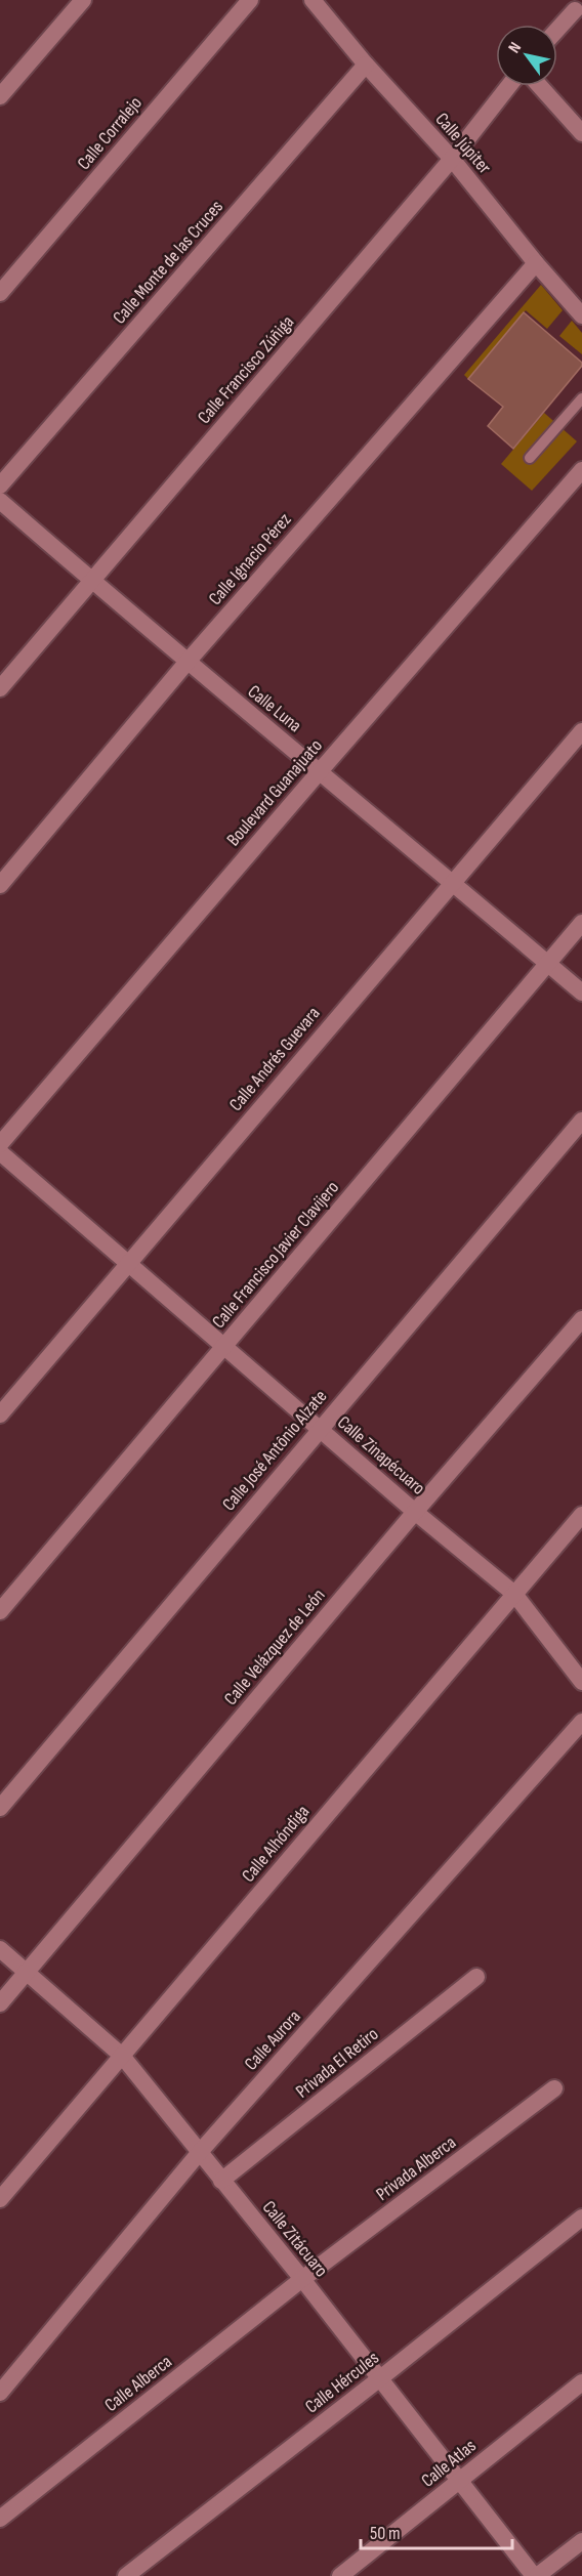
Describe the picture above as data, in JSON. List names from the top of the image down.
{
  "streets": {
    "street": [
      "Calle Corralejo",
      "Calle Júpiter",
      "Calle Monte de las Cruces",
      "Calle Francisco Zúñiga",
      "Calle Ignacio Pérez",
      "Calle Luna",
      "Boulevard Guanajuato",
      "Calle Andrés Guevara",
      "Calle Francisco Javier Clavijero",
      "Calle José Antônio Alzate",
      "Calle Zinapécuaro",
      "Calle Velázquez de León",
      "Calle Alhóndiga",
      "Calle Aurora",
      "Privada El Retiro",
      "Privada Alberca",
      "Calle Zitácuaro",
      "Calle Hércules",
      "Calle Alberca",
      "Calle Atlas"
    ]
  },
  "crossings": [
    ["Calle Júpiter", "Calle Monte de las Cruces"],
    ["Calle Júpiter", "Calle Francisco Zúñiga"],
    ["Calle Júpiter", "Calle Ignacio Pérez"],
    ["Calle Francisco Zúñiga", "Calle Luna"],
    ["Calle Ignacio Pérez", "Calle Luna"],
    ["Calle Luna", "Boulevard Guanajuato"],
    ["Calle Luna", "Calle Andrés Guevara"],
    ["Calle Luna", "Calle Francisco Javier Clavijero"],
    ["Calle Andrés Guevara", "Calle Zinapécuaro"],
    ["Calle Francisco Javier Clavijero", "Calle Zinapécuaro"],
    ["Calle José Antônio Alzate", "Calle Zinapécuaro"],
    ["Calle Zinapécuaro", "Calle Velázquez de León"],
    ["Calle Zinapécuaro", "Calle Alhóndiga"],
    ["Calle Velázquez de León", "Calle Zitácuaro"],
    ["Calle Alhóndiga", "Calle Zitácuaro"],
    ["Calle Aurora", "Calle Zitácuaro"],
    ["Privada El Retiro", "Calle Zitácuaro"],
    ["Privada Alberca", "Calle Zitácuaro"],
    ["Privada Alberca", "Calle Alberca"],
    ["Calle Zitácuaro", "Calle Hércules"],
    ["Calle Zitácuaro", "Calle Alberca"],
    ["Calle Zitácuaro", "Calle Atlas"]
  ],
  "scale_bar": "50 m",
  "north": "top left"
}
